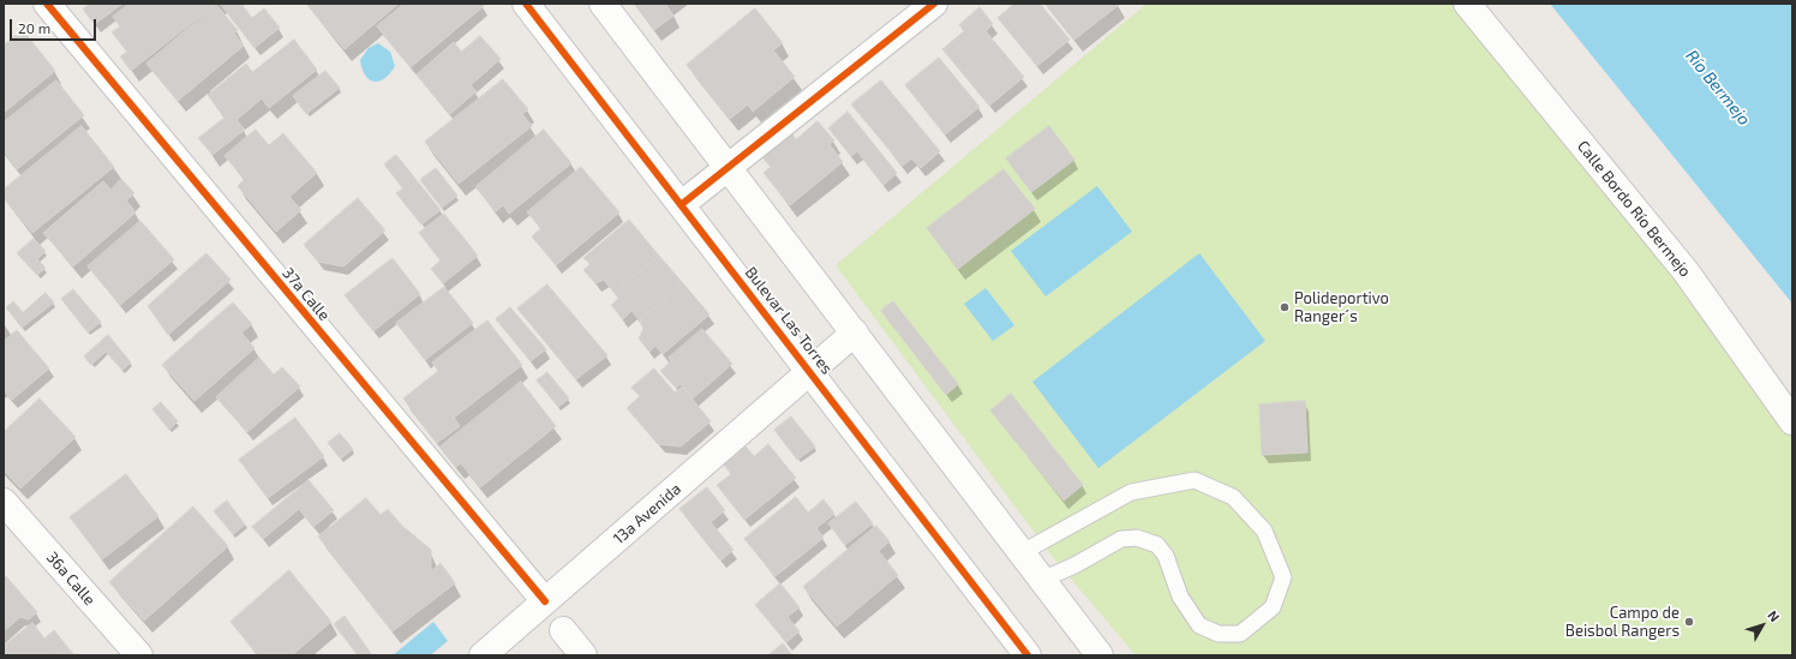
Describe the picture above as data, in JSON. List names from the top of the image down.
{
  "streets": {
    "street": [
      "Calle Bordo Río Bermejo",
      "37a Calle",
      "Bulevar Las Torres",
      "13a Avenida",
      "36a Calle"
    ]
  },
  "crossings": [
    ["37a Calle", "13a Avenida"],
    ["Bulevar Las Torres", "13a Avenida"]
  ],
  "water": ["Río Bermejo"],
  "places": ["Polideportivo Ranger´s", "Campo de Beisbol Rangers"],
  "scale_bar": "20 m",
  "north": "top right"
}
